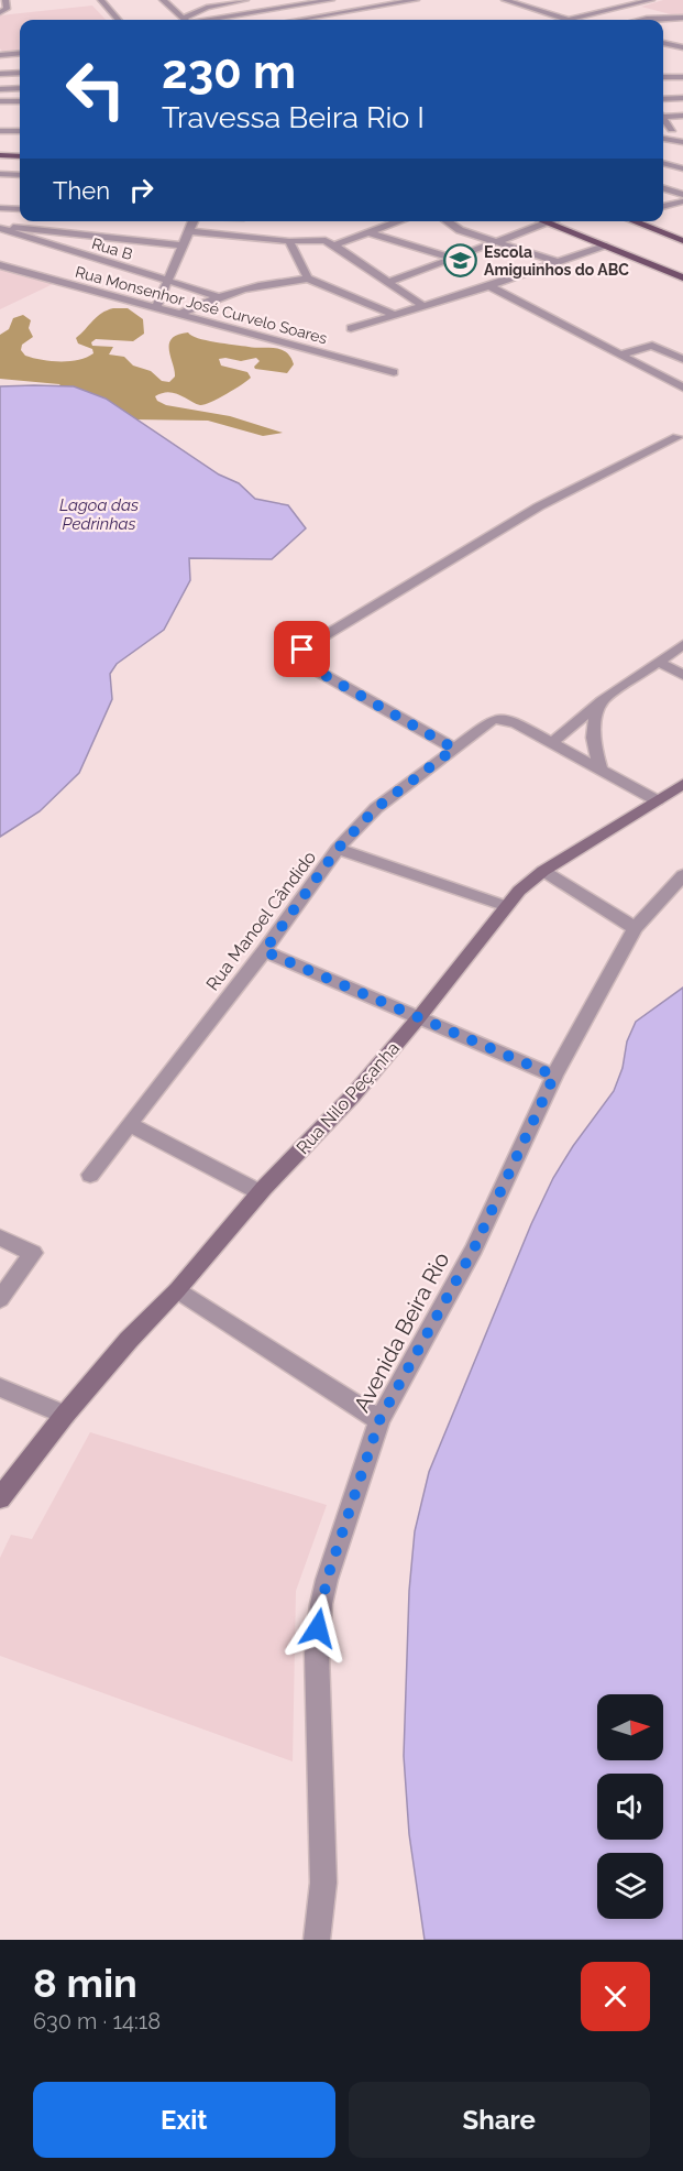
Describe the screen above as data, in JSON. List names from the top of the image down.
{
  "streets": {
    "main road": ["Rua Nilo Peçanha"],
    "street": [
      "Rua B",
      "Rua Monsenhor José Curvelo Soares",
      "Rua Manoel Cândido",
      "Avenida Beira Rio"
    ]
  },
  "water": ["Lagoa das Pedrinhas"],
  "places": {
    "school or university": ["Escola Amiguinhos do ABC"]
  },
  "north": "right",
  "page": {
    "turn": ["230 m", "Travessa Beira Rio I"],
    "then": "Then",
    "heading": ["8 min", "630 m · 14:18"],
    "buttons": ["Exit", "Share"]
  }
}
